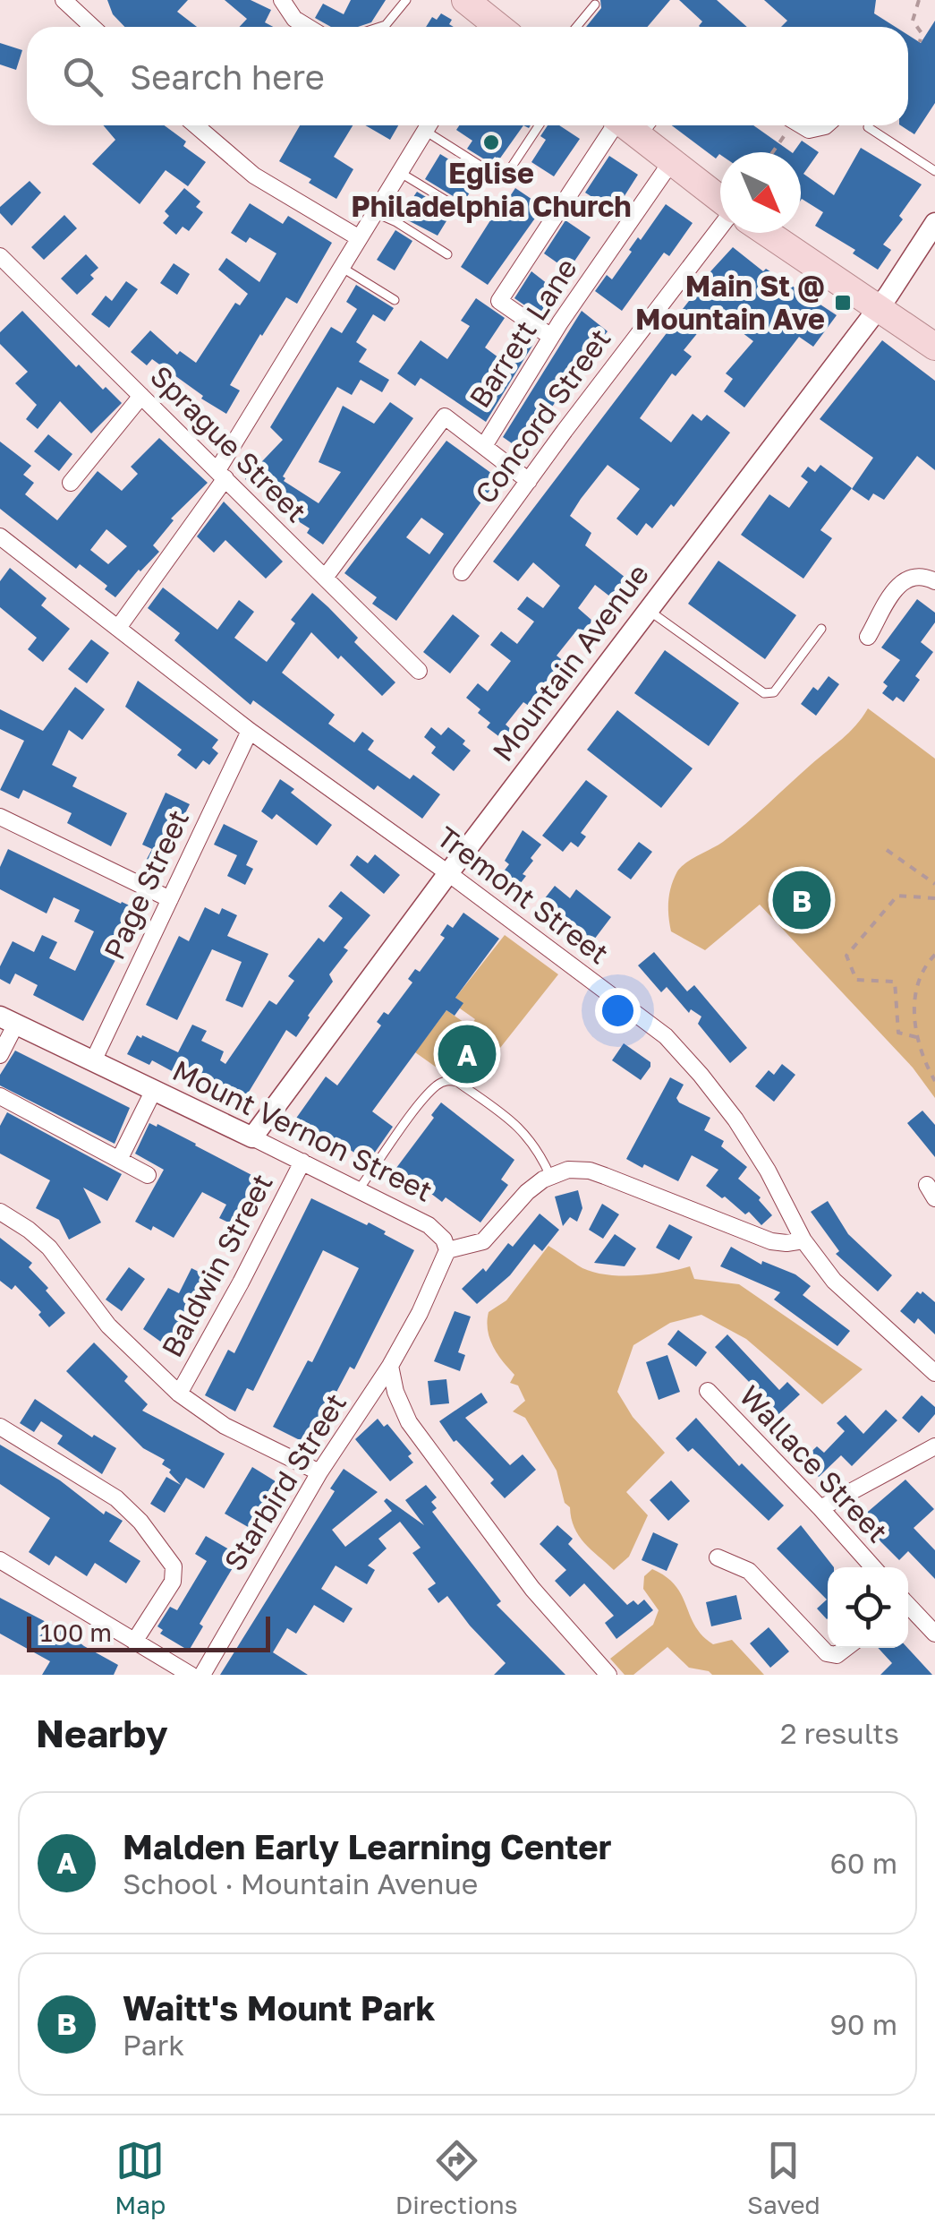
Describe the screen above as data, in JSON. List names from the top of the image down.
{
  "streets": {
    "street": [
      "Barrett Lane",
      "Concord Street",
      "Sprague Street",
      "Mountain Avenue",
      "Page Street",
      "Tremont Street",
      "Mount Vernon Street",
      "Baldwin Street",
      "Wallace Street",
      "Starbird Street"
    ]
  },
  "crossings": [
    ["Mountain Avenue", "Tremont Street"],
    ["Mountain Avenue", "Mount Vernon Street"],
    ["Page Street", "Tremont Street"],
    ["Page Street", "Mount Vernon Street"],
    ["Mount Vernon Street", "Baldwin Street"]
  ],
  "places": {
    "other": ["Eglise Philadelphia Church"],
    "transit": ["Main St @ Mountain Ave"]
  },
  "scale_bar": "100 m",
  "north": "bottom right",
  "page": {
    "search": "Search here",
    "pins": ["B", "A"],
    "scale": "100 m",
    "heading": ["Nearby", "2 results"],
    "list": [
      {
        "mark": "A",
        "name": "Malden Early Learning Center",
        "note": "School · Mountain Avenue",
        "value": "60 m"
      },
      {
        "mark": "B",
        "name": "Waitt's Mount Park",
        "note": "Park",
        "value": "90 m"
      }
    ],
    "nav": ["Map", "Directions", "Saved"]
  }
}
